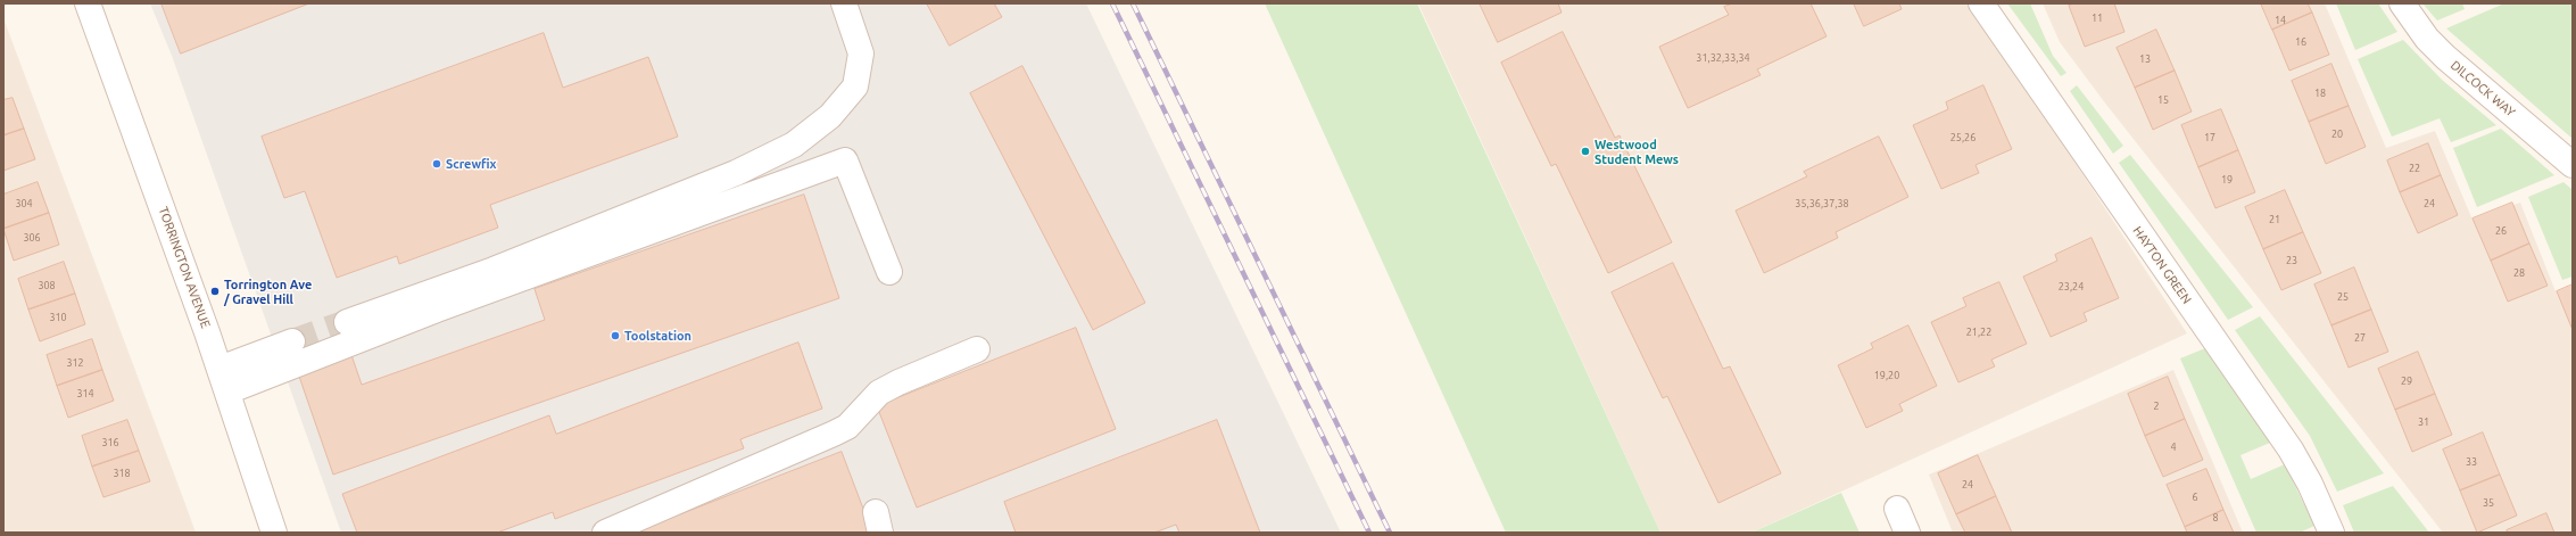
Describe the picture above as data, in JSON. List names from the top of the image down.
{
  "streets": {
    "street": ["DILCOCK WAY", "HAYTON GREEN", "TORRINGTON AVENUE"]
  },
  "places": [
    "Westwood Student Mews",
    "Screwfix",
    "Torrington Ave / Gravel Hill",
    "Toolstation"
  ],
  "house_numbers": [
    "11",
    "14",
    "16",
    "31,32,33,34",
    "13",
    "18",
    "15",
    "20",
    "25,26",
    "17",
    "22",
    "19",
    "304",
    "35,36,37,38",
    "24",
    "21",
    "26",
    "306",
    "23",
    "28",
    "308",
    "23,24",
    "25",
    "310",
    "21,22",
    "27",
    "312",
    "19,20",
    "29",
    "314",
    "2",
    "31",
    "316",
    "4",
    "33",
    "318",
    "24",
    "6",
    "35",
    "8"
  ]
}
